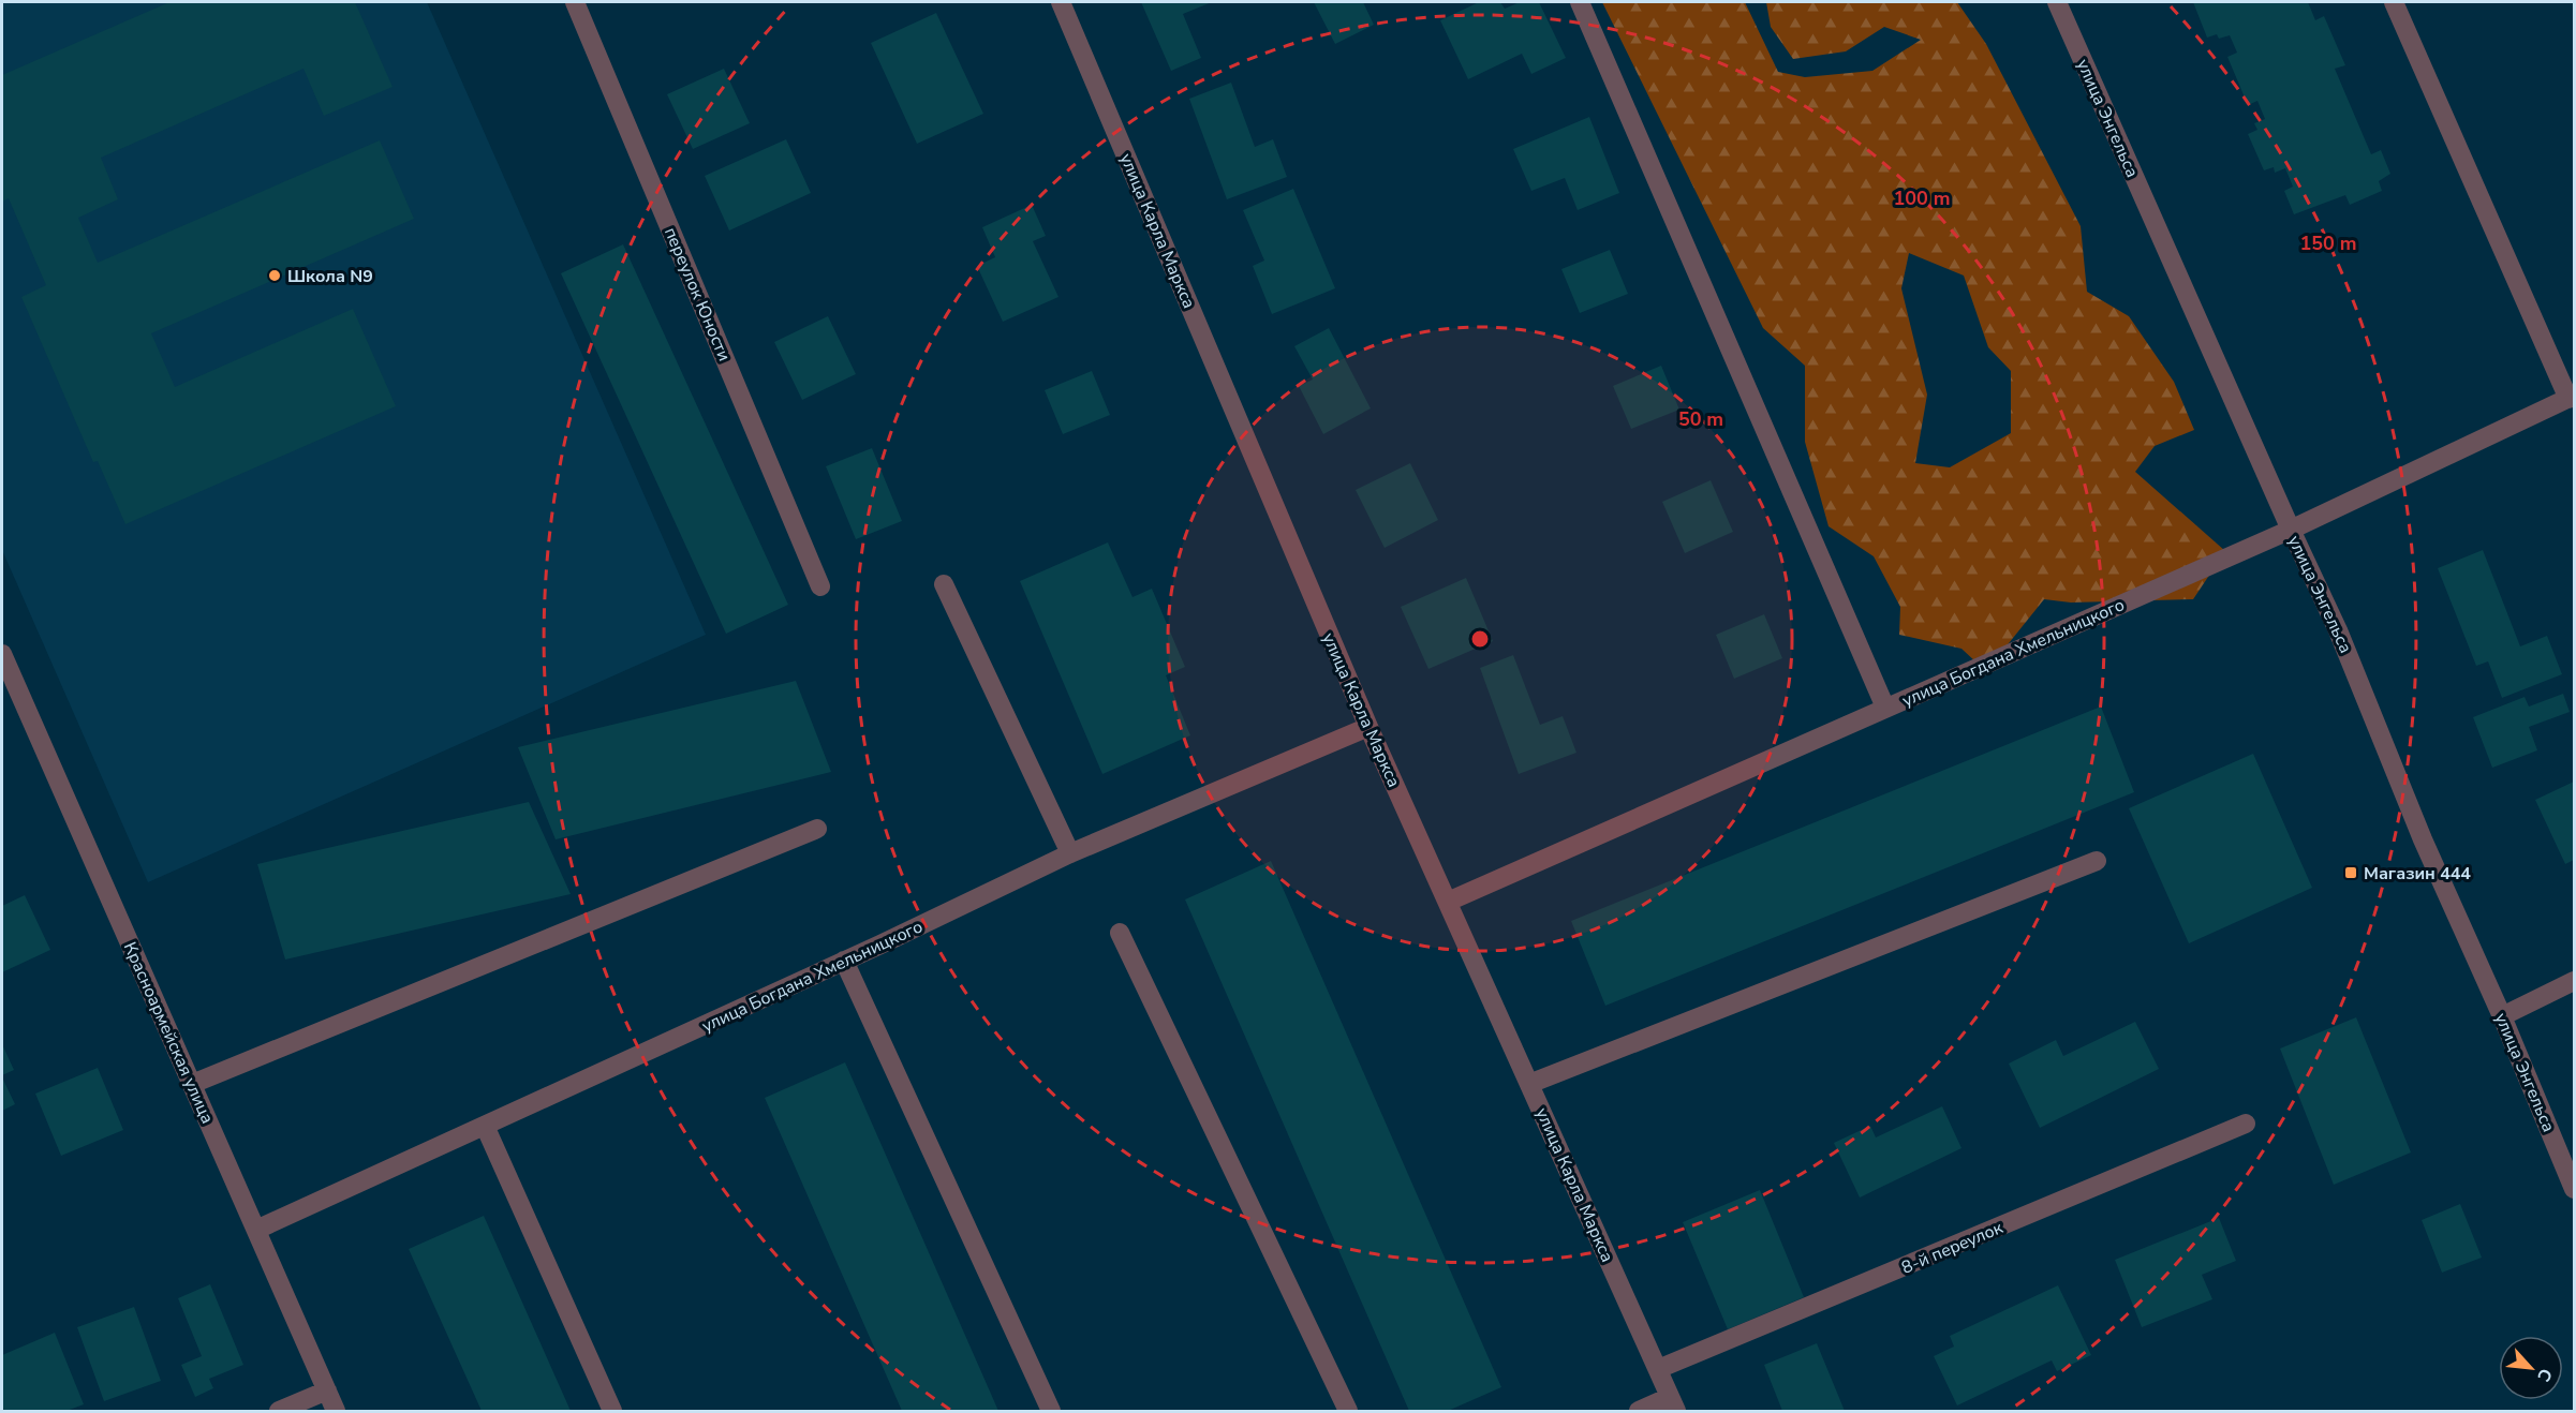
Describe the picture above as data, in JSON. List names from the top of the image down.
{
  "streets": {
    "street": [
      "улица Энгельса",
      "улица Карла Маркса",
      "переулок Юности",
      "улица Богдана Хмельницкого",
      "Красноармейская улица",
      "8-й переулок"
    ]
  },
  "crossings": [
    ["улица Энгельса", "улица Богдана Хмельницкого"],
    ["улица Карла Маркса", "улица Богдана Хмельницкого"],
    ["улица Карла Маркса", "8-й переулок"],
    ["улица Богдана Хмельницкого", "Красноармейская улица"]
  ],
  "places": {
    "other": ["Школа N9"],
    "transit": ["Магазин 444"]
  },
  "north": "bottom right",
  "rings": ["100 m", "150 m", "50 m"]
}
